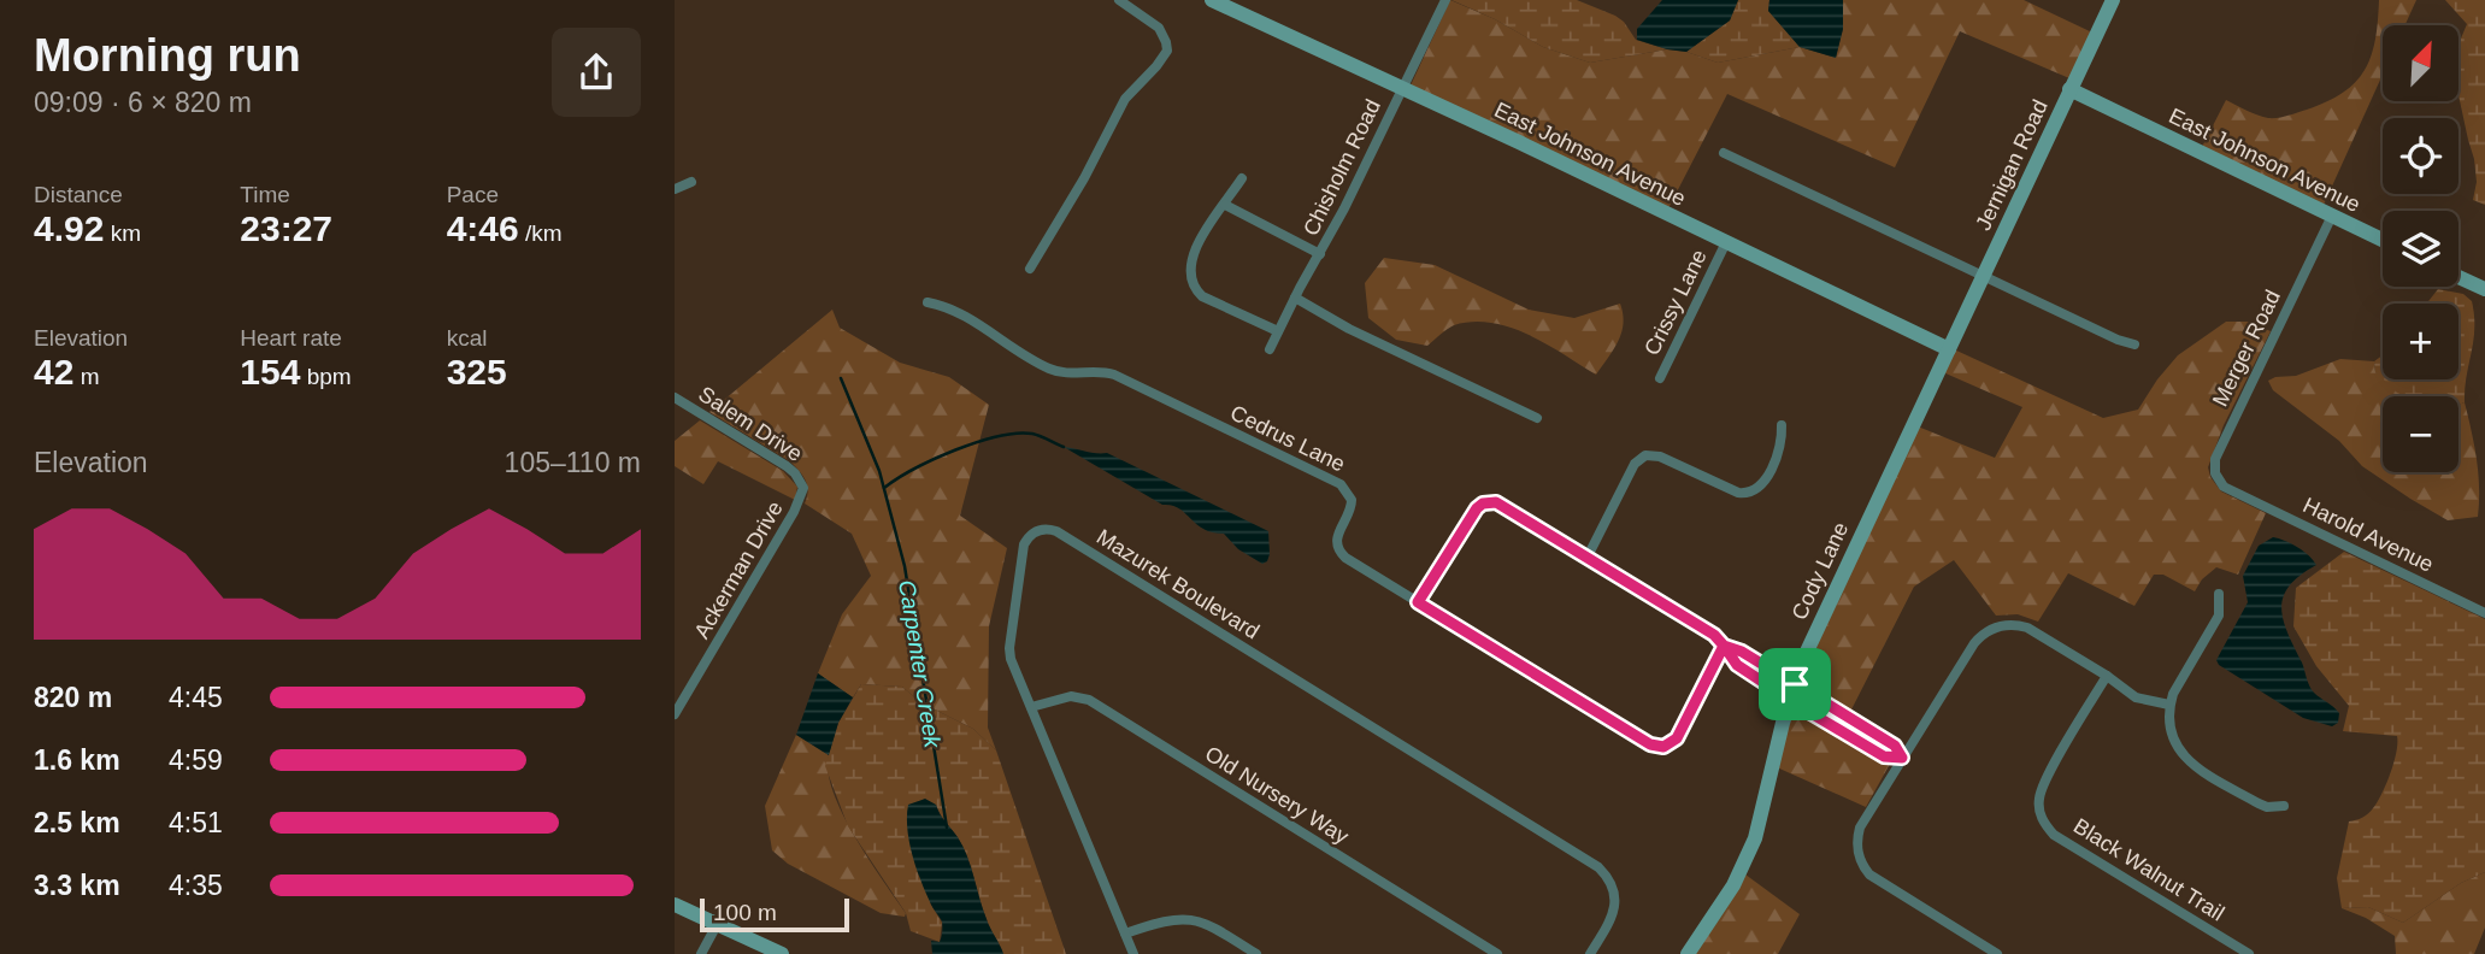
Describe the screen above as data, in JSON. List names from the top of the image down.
{
  "streets": {
    "main road": ["East Johnson Avenue", "Jernigan Road", "Cody Lane"],
    "street": [
      "Chisholm Road",
      "Crissy Lane",
      "Merger Road",
      "Salem Drive",
      "Cedrus Lane",
      "Harold Avenue",
      "Ackerman Drive",
      "Mazurek Boulevard",
      "Old Nursery Way",
      "Black Walnut Trail"
    ]
  },
  "crossings": [
    ["East Johnson Avenue", "Jernigan Road"],
    ["East Johnson Avenue", "Chisholm Road"],
    ["East Johnson Avenue", "Crissy Lane"],
    ["East Johnson Avenue", "Merger Road"],
    ["East Johnson Avenue", "Cody Lane"],
    ["Jernigan Road", "Cody Lane"],
    ["Merger Road", "Harold Avenue"],
    ["Salem Drive", "Ackerman Drive"],
    ["Mazurek Boulevard", "Old Nursery Way"]
  ],
  "water": ["Carpenter Creek"],
  "scale_bar": "100 m",
  "north": "top right",
  "page": {
    "heading": ["Morning run", "09:09 · 6 × 820 m"],
    "map_buttons": ["+", "−"],
    "stats": [
      ["Distance", "4.92 km"],
      ["Time", "23:27"],
      ["Pace", "4:46 /km"],
      ["Elevation", "42 m"],
      ["Heart rate", "154 bpm"],
      ["kcal", "325"]
    ],
    "chart": ["Elevation", "105–110 m"],
    "list": [
      {
        "name": "820 m",
        "note": "4:45"
      },
      {
        "name": "1.6 km",
        "note": "4:59"
      },
      {
        "name": "2.5 km",
        "note": "4:51"
      },
      {
        "name": "3.3 km",
        "note": "4:35"
      }
    ],
    "scale": "100 m"
  }
}
